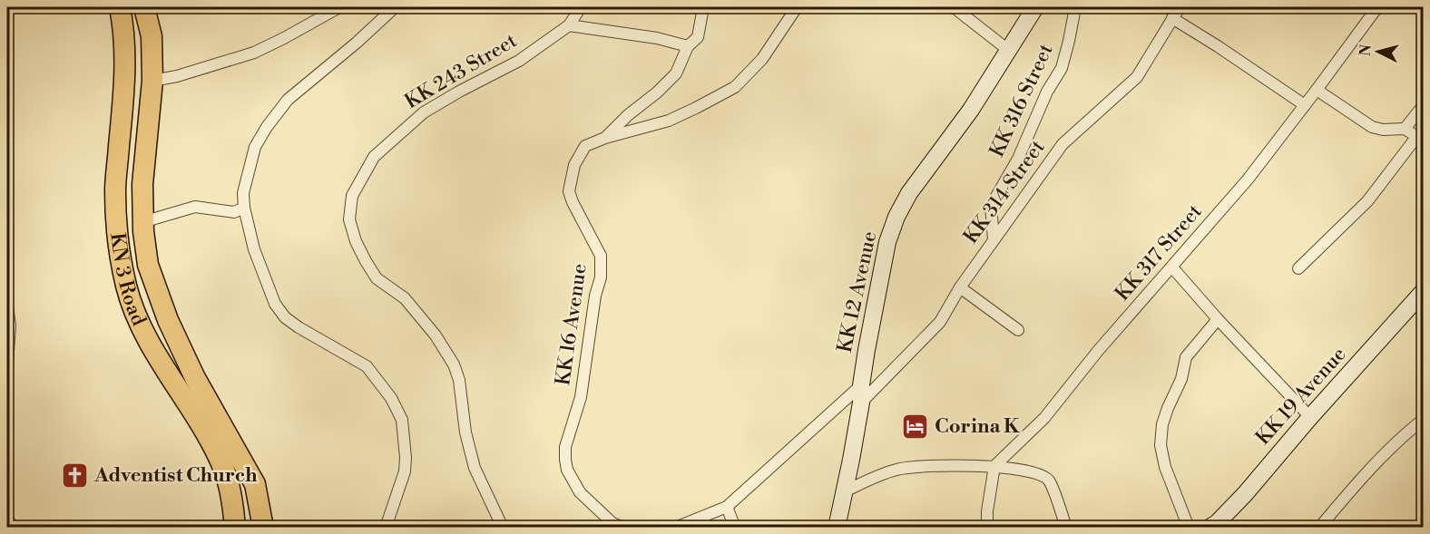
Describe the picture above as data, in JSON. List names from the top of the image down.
{
  "streets": {
    "highway": ["KN 3 Road"],
    "main road": ["KK 12 Avenue", "KK 19 Avenue"],
    "street": [
      "KK 243 Street",
      "KK 316 Street",
      "KK 314 Street",
      "KK 317 Street",
      "KK 16 Avenue"
    ]
  },
  "crossings": [
    ["KK 316 Street", "KK 314 Street"],
    ["KK 314 Street", "KK 12 Avenue"]
  ],
  "places": {
    "hotel": ["Corina K"],
    "church": ["Adventist Church"]
  },
  "north": "left"
}
